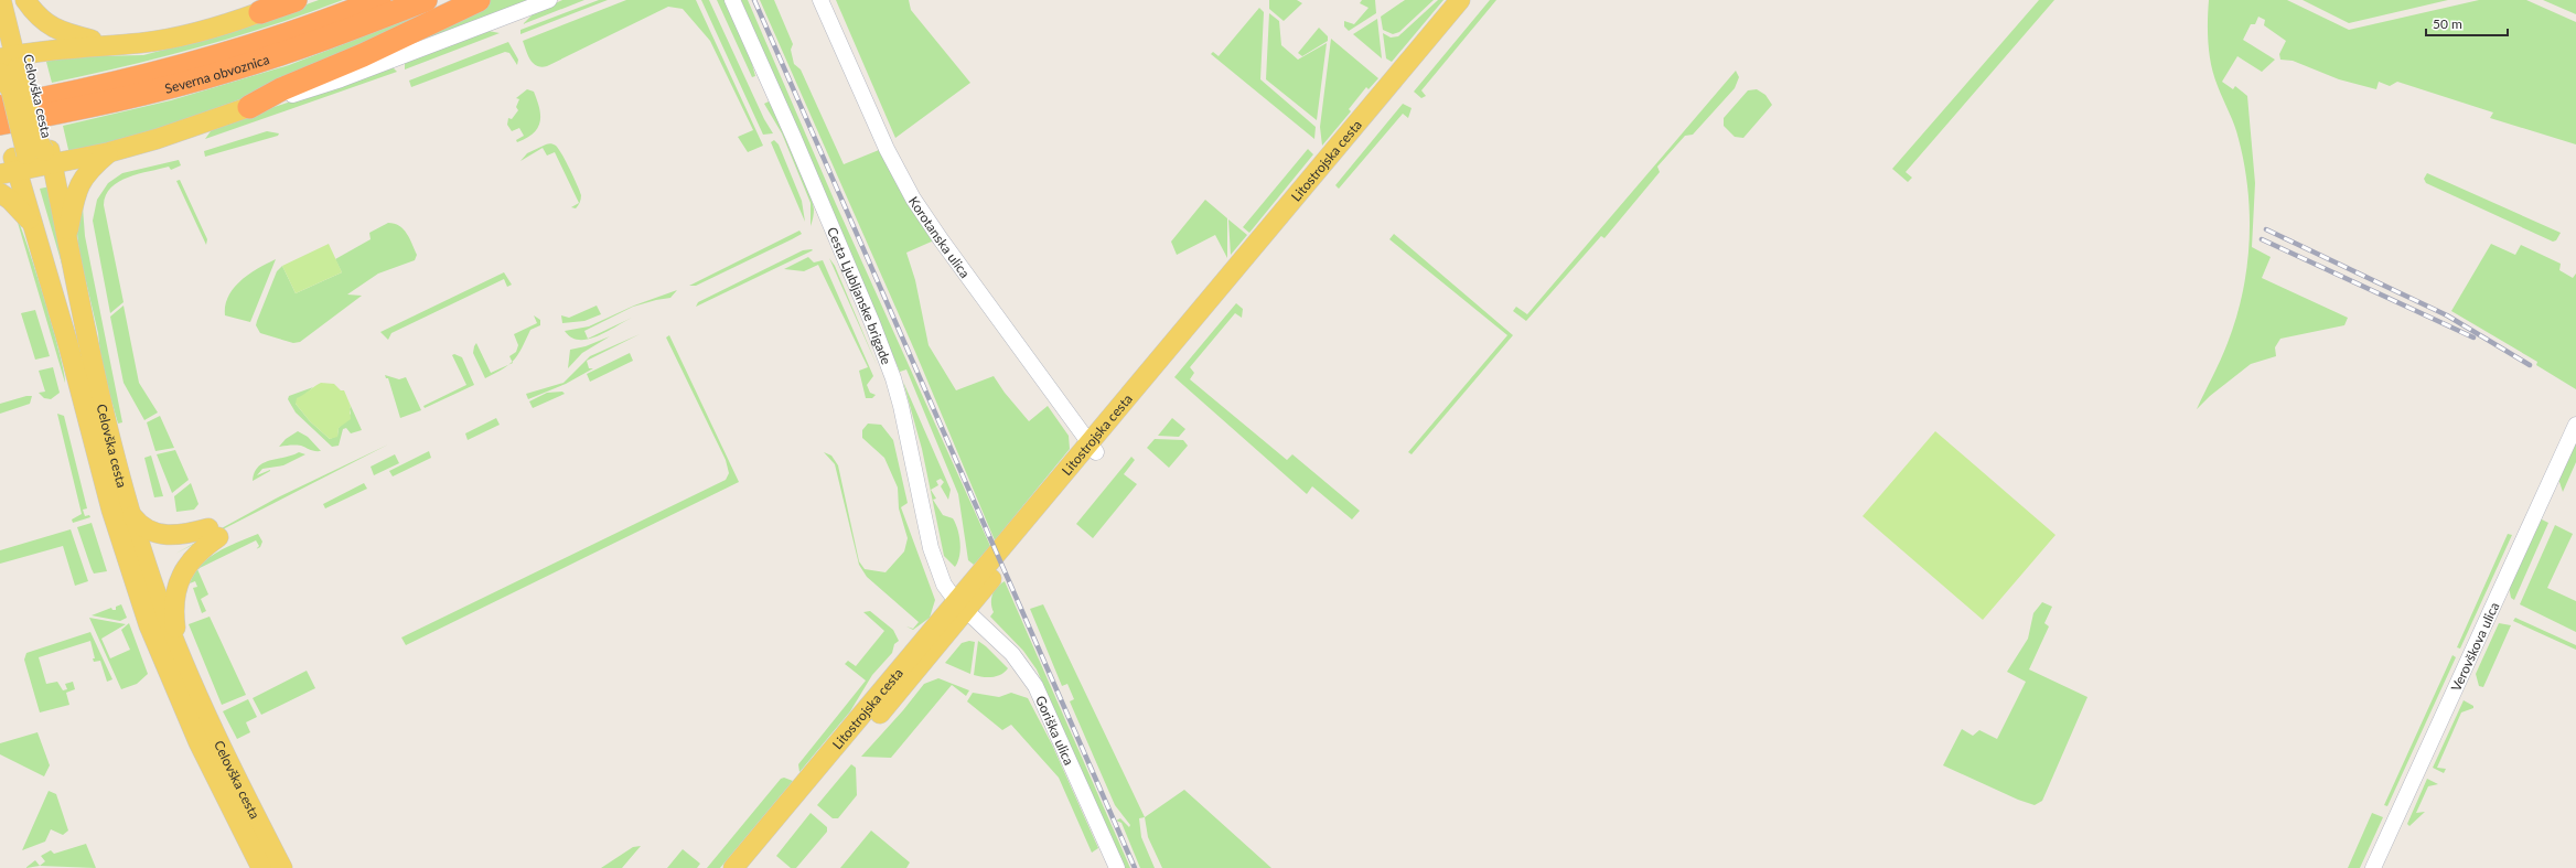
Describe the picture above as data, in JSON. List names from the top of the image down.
{
  "streets": {
    "highway": ["Severna obvoznica"],
    "main road": ["Celovška cesta", "Litostrojska cesta"],
    "street": [
      "Korotanska ulica",
      "Cesta Ljubljanske brigade",
      "Verovškova ulica",
      "Goriška ulica"
    ]
  },
  "crossings": [
    ["Litostrojska cesta", "Korotanska ulica"],
    ["Litostrojska cesta", "Cesta Ljubljanske brigade"],
    ["Litostrojska cesta", "Goriška ulica"],
    ["Cesta Ljubljanske brigade", "Goriška ulica"]
  ],
  "scale_bar": "50 m"
}
